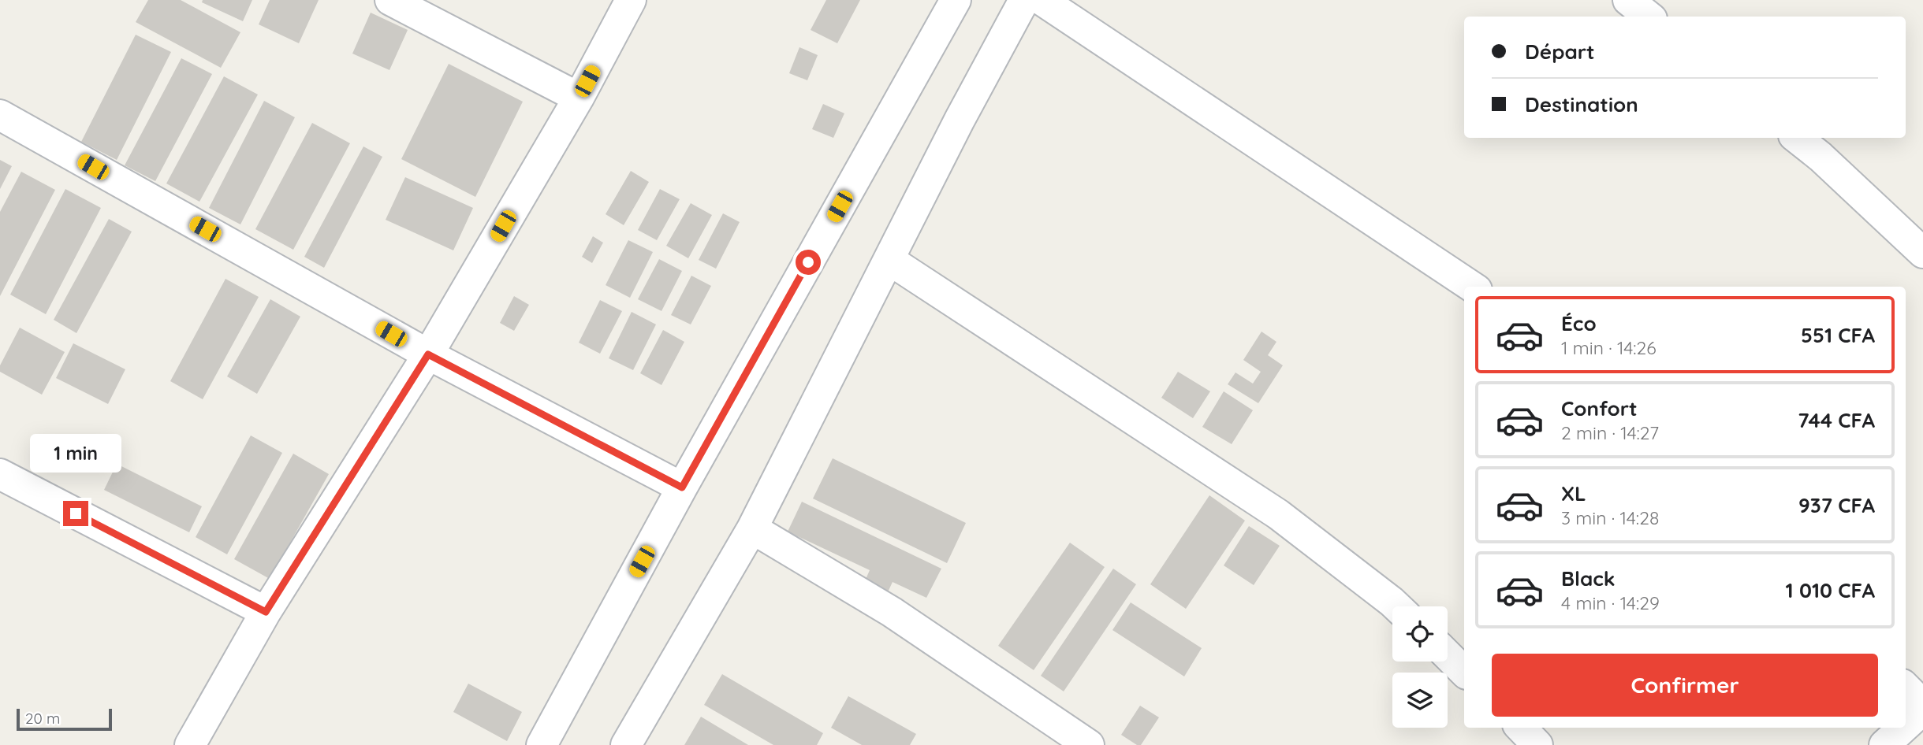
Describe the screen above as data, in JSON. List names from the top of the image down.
{
  "scale_bar": "20 m",
  "page": {
    "banner": ["Départ", "Destination"],
    "list": [
      {
        "name": "Éco",
        "note": "1 min · 14:26",
        "value": "551 CFA"
      },
      {
        "name": "Confort",
        "note": "2 min · 14:27",
        "value": "744 CFA"
      },
      {
        "name": "XL",
        "note": "3 min · 14:28",
        "value": "937 CFA"
      },
      {
        "name": "Black",
        "note": "4 min · 14:29",
        "value": "1 010 CFA"
      }
    ],
    "bubble": "1 min",
    "buttons": "Confirmer",
    "scale": "20 m"
  }
}
